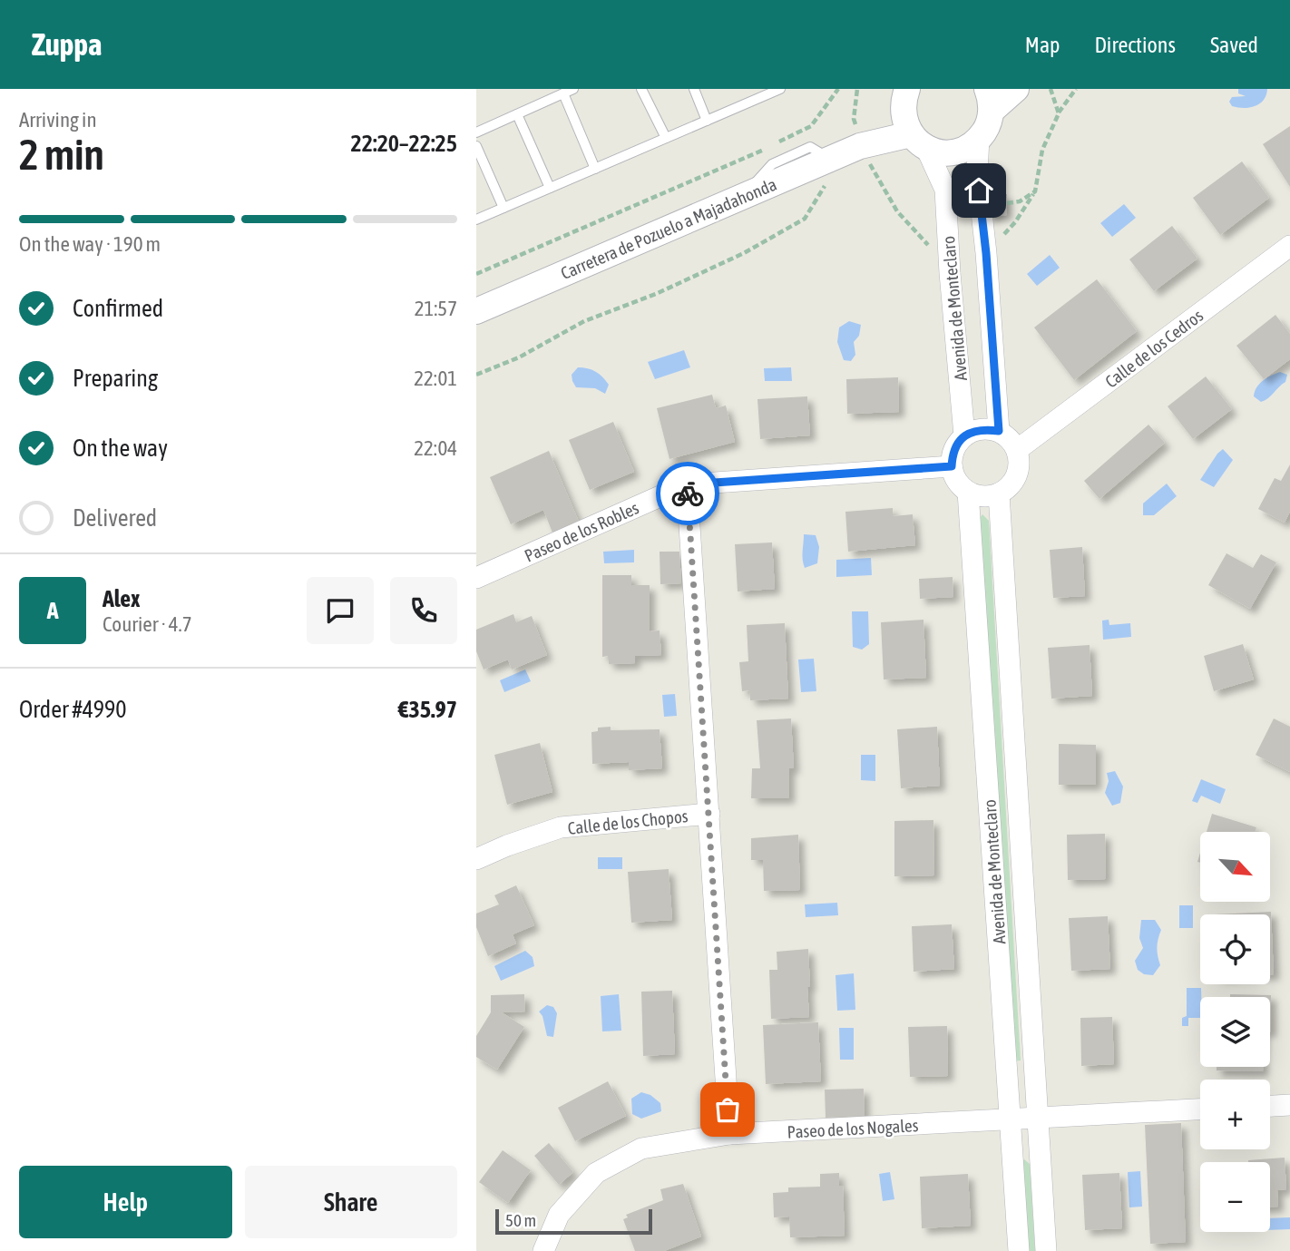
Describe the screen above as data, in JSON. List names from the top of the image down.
{
  "streets": {
    "street": [
      "Carretera de Pozuelo a Majadahonda",
      "Avenida de Monteclaro",
      "Calle de los Cedros",
      "Paseo de los Robles",
      "Calle de los Chopos",
      "Paseo de los Nogales"
    ]
  },
  "crossings": [
    ["Carretera de Pozuelo a Majadahonda", "Avenida de Monteclaro"],
    ["Avenida de Monteclaro", "Calle de los Cedros"],
    ["Avenida de Monteclaro", "Paseo de los Robles"],
    ["Avenida de Monteclaro", "Paseo de los Nogales"],
    ["Calle de los Cedros", "Paseo de los Robles"]
  ],
  "scale_bar": "50 m",
  "north": "bottom right",
  "page": {
    "header": "Zuppa",
    "nav": ["Map", "Directions", "Saved"],
    "heading": ["2 min", "Arriving in", "22:20–22:25"],
    "panel": [
      "Alex",
      "Courier · 4.7",
      "Order #4990",
      "€35.97"
    ],
    "bar": "On the way · 190 m",
    "list": [
      ["Confirmed", "21:57"],
      ["Preparing", "22:01"],
      ["On the way", "22:04"],
      "Delivered"
    ],
    "round": "A",
    "map_buttons": ["+", "−"],
    "buttons": ["Help", "Share"],
    "scale": "50 m"
  }
}
